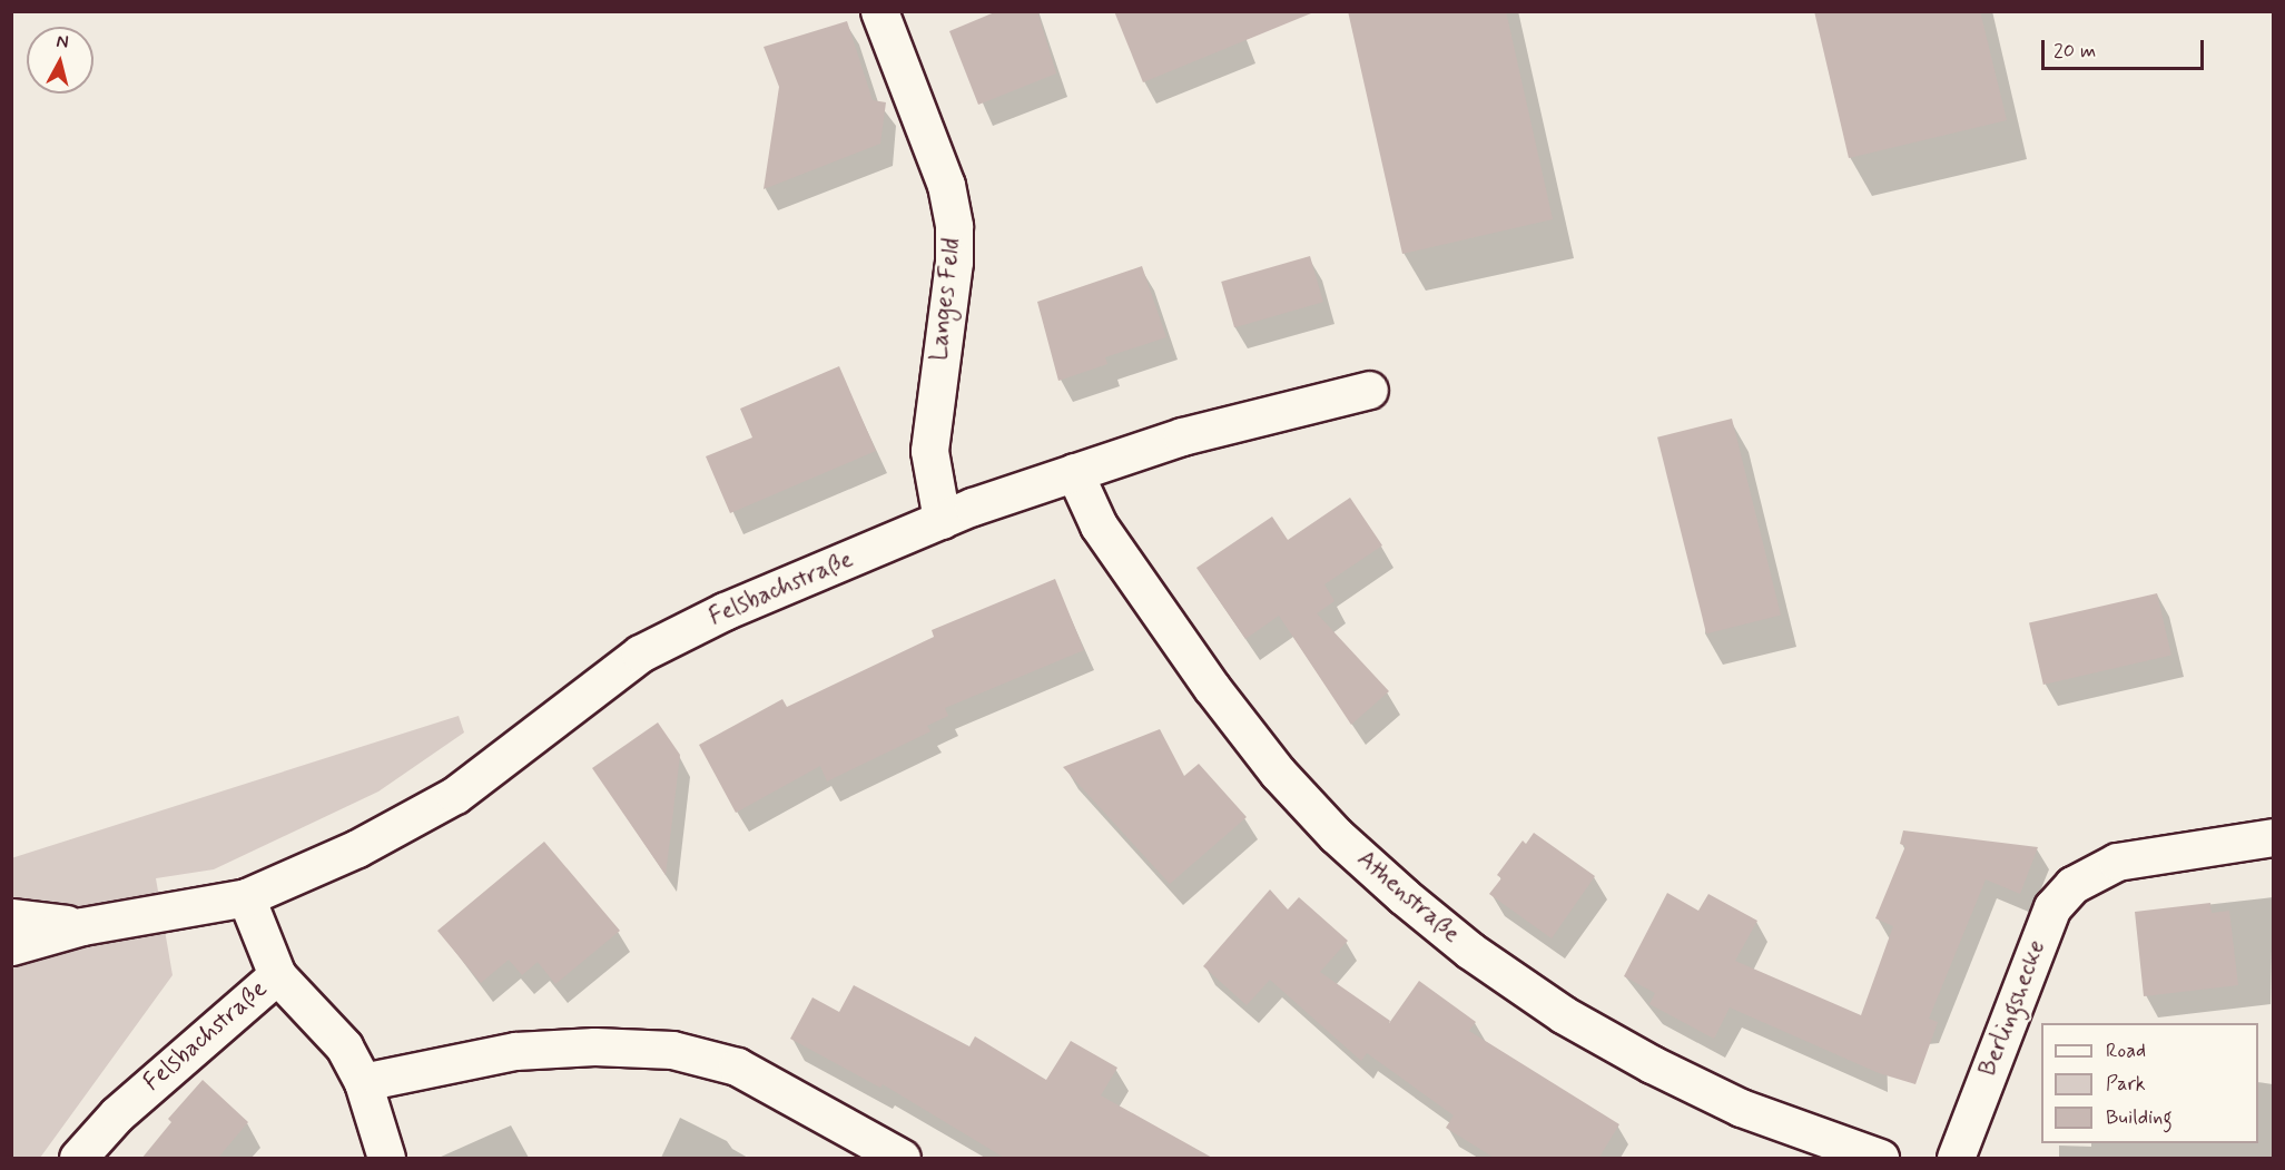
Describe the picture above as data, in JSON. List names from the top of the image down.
{
  "streets": {
    "street": [
      "Langes Feld",
      "Felsbachstraße",
      "Athenstraße",
      "Berlingshecke"
    ]
  },
  "crossings": [
    ["Langes Feld", "Felsbachstraße"],
    ["Felsbachstraße", "Athenstraße"]
  ],
  "legend": ["Road", "Park", "Building"],
  "scale_bar": "20 m",
  "north": "top"
}
